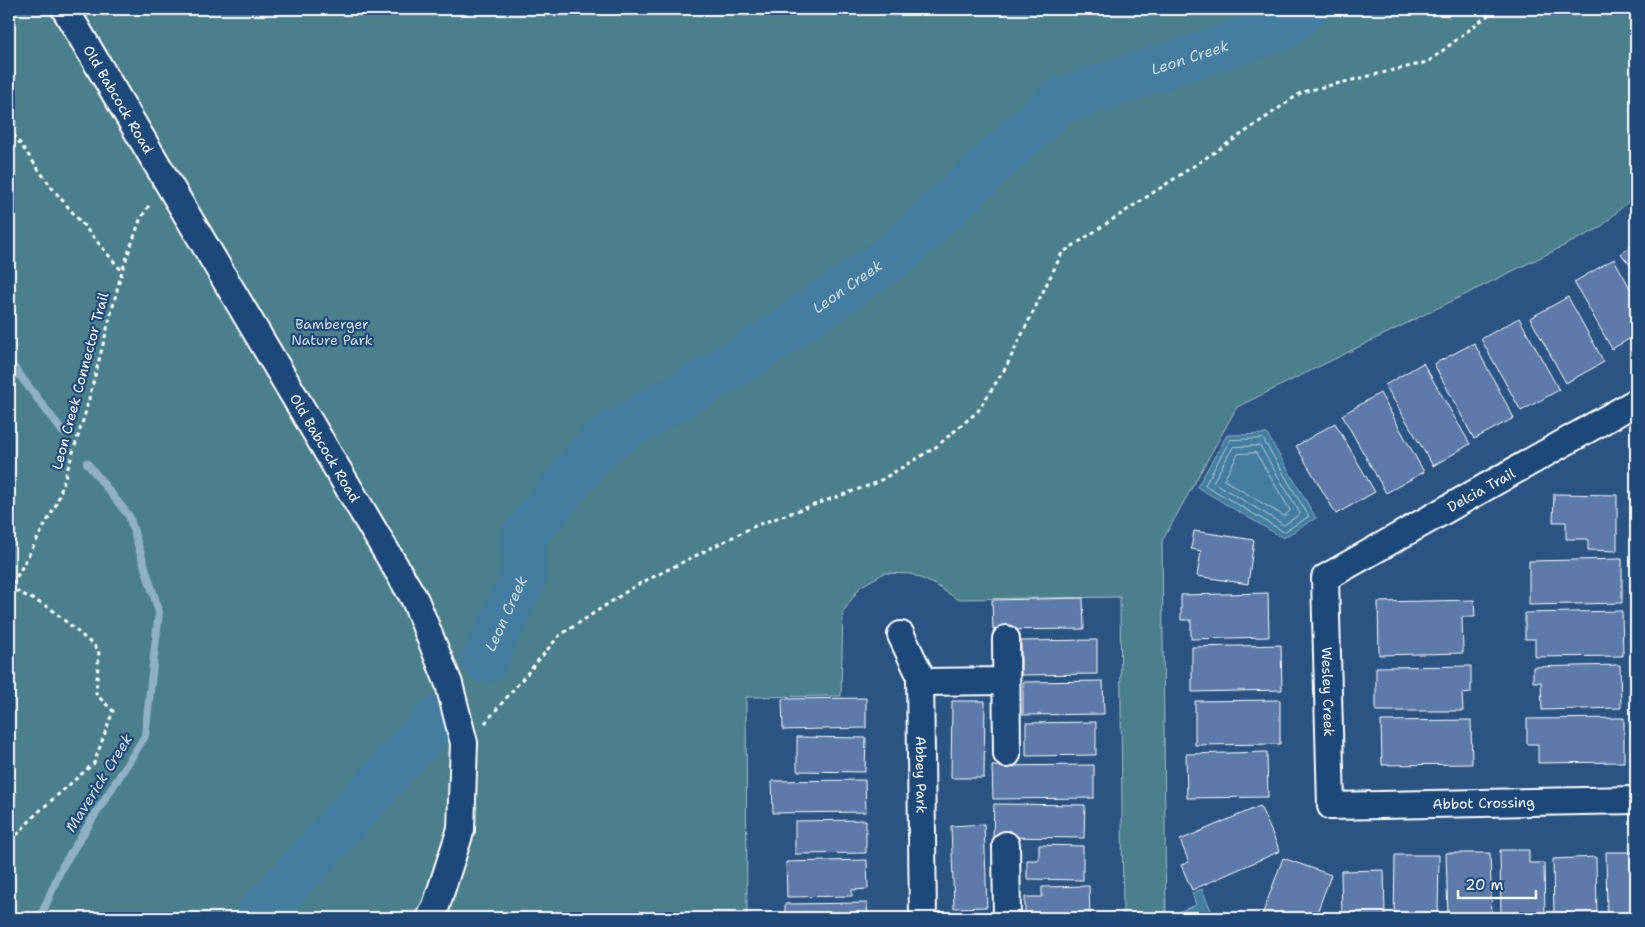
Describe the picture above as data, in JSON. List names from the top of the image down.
{
  "streets": {
    "street": [
      "Old Babcock Road",
      "Delcia Trail",
      "Wesley Creek",
      "Abbey Park",
      "Abbot Crossing"
    ],
    "path": ["Leon Creek Connector Trail"]
  },
  "crossings": [
    ["Old Babcock Road", "Leon Creek Connector Trail"],
    ["Delcia Trail", "Wesley Creek"],
    ["Wesley Creek", "Abbot Crossing"]
  ],
  "water": ["Leon Creek", "Maverick Creek"],
  "parks": ["Bamberger Nature Park"],
  "scale_bar": "20 m"
}
